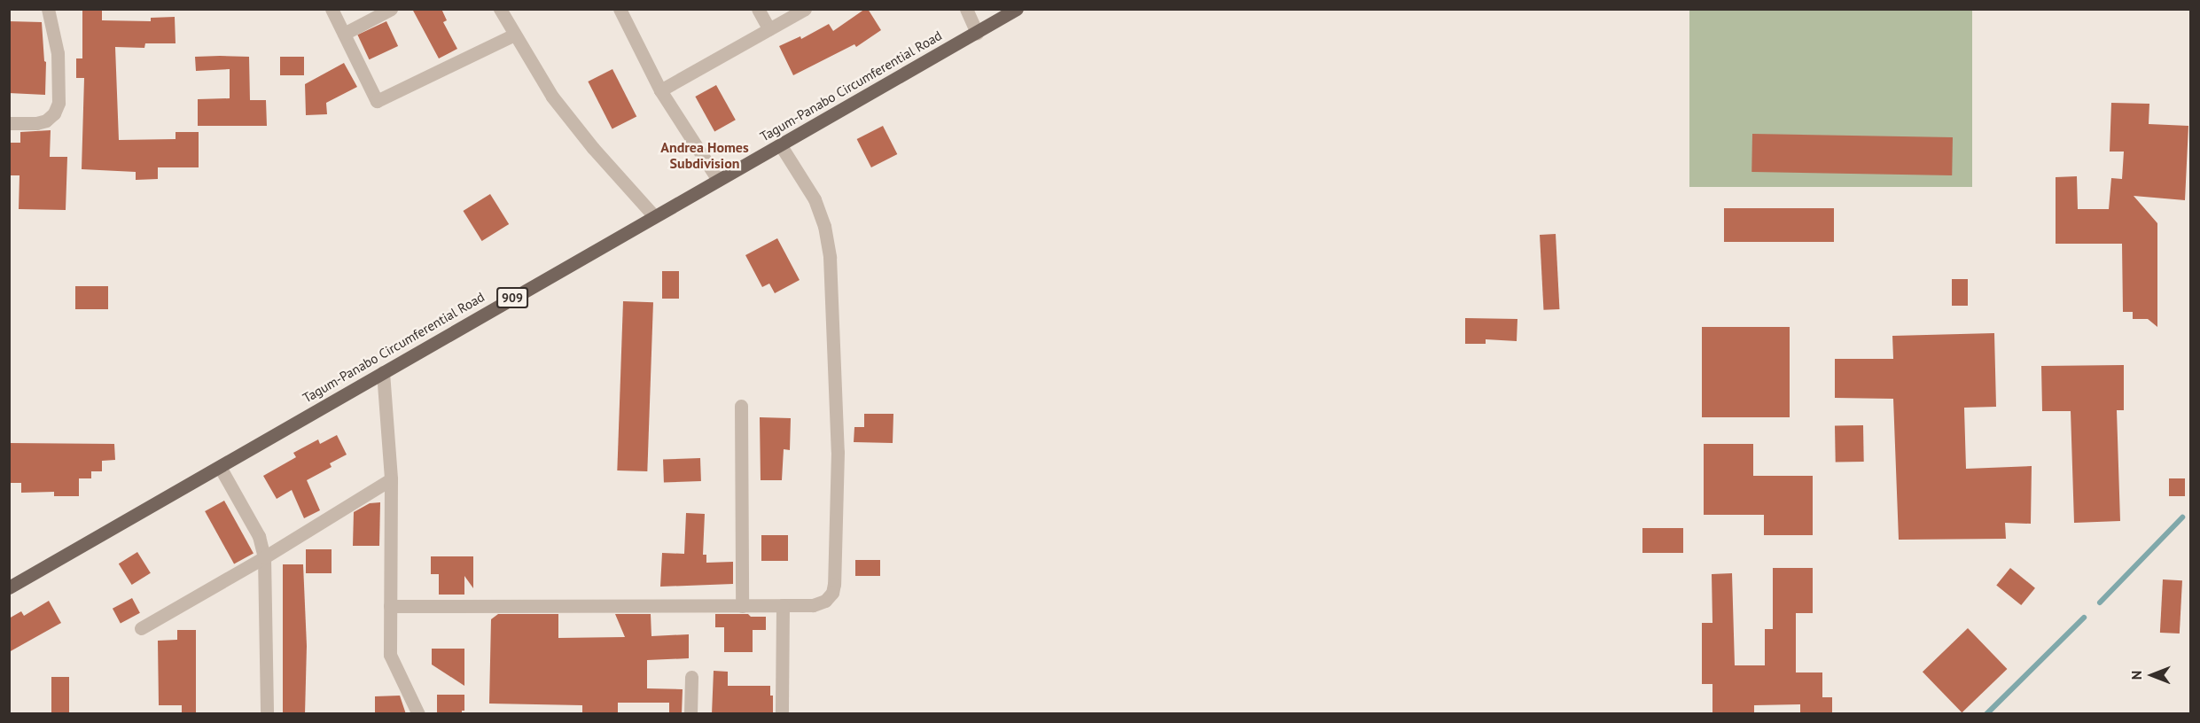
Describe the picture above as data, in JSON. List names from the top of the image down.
{
  "streets": {
    "main road": ["Tagum-Panabo Circumferential Road", "909"]
  },
  "districts": ["Andrea Homes Subdivision"],
  "north": "left"
}
